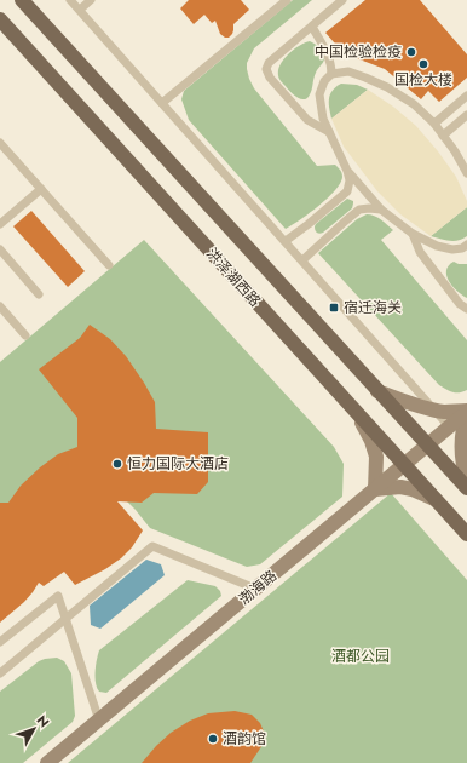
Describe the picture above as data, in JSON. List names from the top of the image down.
{
  "streets": {
    "main road": ["洪泽湖西路"],
    "street": ["渤海路"]
  },
  "crossings": [
    ["洪泽湖西路", "渤海路"]
  ],
  "parks": ["酒都公园"],
  "places": {
    "other": [
      "中国检验检疫",
      "国检大楼",
      "恒力国际大酒店",
      "酒韵馆"
    ],
    "transit": ["宿迁海关"]
  },
  "north": "top right"
}
